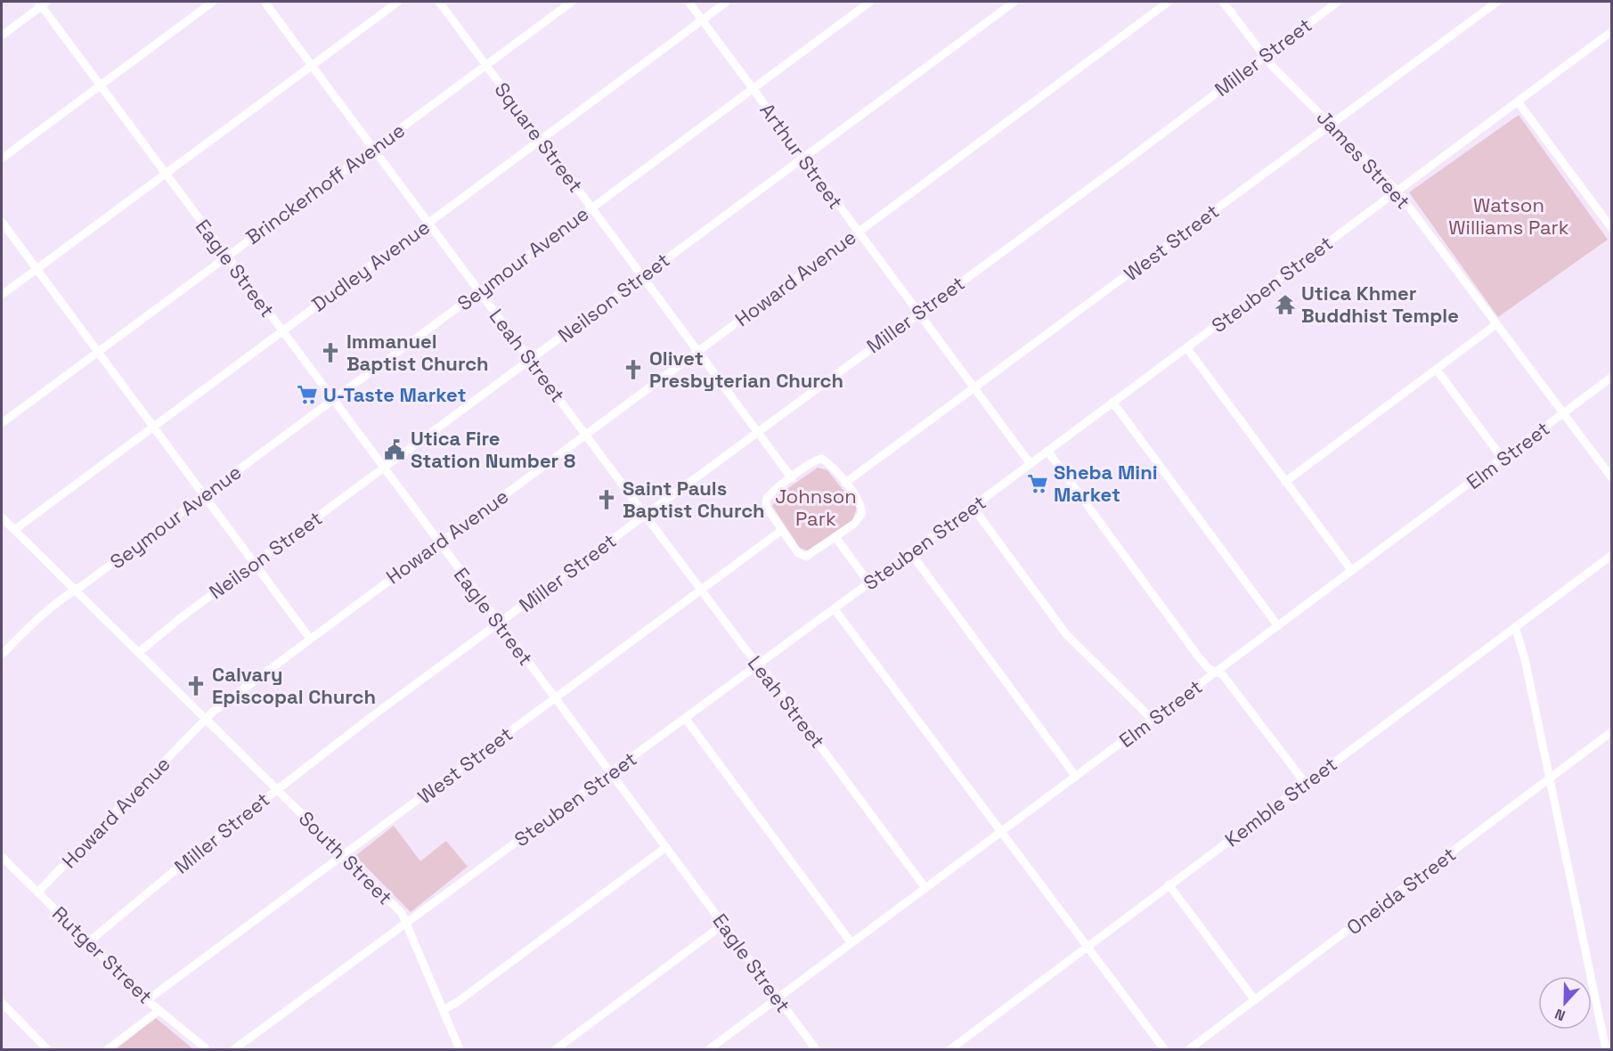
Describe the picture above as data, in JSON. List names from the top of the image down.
{
  "streets": {
    "street": [
      "Miller Street",
      "Square Street",
      "Arthur Street",
      "James Street",
      "Brinckerhoff Avenue",
      "West Street",
      "Seymour Avenue",
      "Dudley Avenue",
      "Eagle Street",
      "Howard Avenue",
      "Steuben Street",
      "Neilson Street",
      "Leah Street",
      "Elm Street",
      "Kemble Street",
      "South Street",
      "Oneida Street",
      "Rutger Street"
    ]
  },
  "crossings": [
    ["Miller Street", "Square Street"],
    ["Miller Street", "Arthur Street"],
    ["Miller Street", "James Street"],
    ["Miller Street", "Eagle Street"],
    ["Miller Street", "Leah Street"],
    ["Miller Street", "South Street"],
    ["Miller Street", "Rutger Street"],
    ["Square Street", "Brinckerhoff Avenue"],
    ["Square Street", "West Street"],
    ["Square Street", "Seymour Avenue"],
    ["Square Street", "Dudley Avenue"],
    ["Square Street", "Howard Avenue"],
    ["Square Street", "Neilson Street"],
    ["Arthur Street", "West Street"],
    ["Arthur Street", "Seymour Avenue"],
    ["Arthur Street", "Dudley Avenue"],
    ["Arthur Street", "Howard Avenue"],
    ["Arthur Street", "Steuben Street"],
    ["Arthur Street", "Neilson Street"],
    ["James Street", "West Street"],
    ["James Street", "Steuben Street"],
    ["James Street", "Elm Street"],
    ["Brinckerhoff Avenue", "Eagle Street"],
    ["Brinckerhoff Avenue", "Leah Street"],
    ["West Street", "Eagle Street"],
    ["West Street", "Leah Street"],
    ["West Street", "South Street"],
    ["West Street", "Rutger Street"],
    ["Seymour Avenue", "Eagle Street"],
    ["Seymour Avenue", "Leah Street"],
    ["Seymour Avenue", "South Street"],
    ["Dudley Avenue", "Eagle Street"],
    ["Dudley Avenue", "Leah Street"],
    ["Dudley Avenue", "South Street"],
    ["Eagle Street", "Howard Avenue"],
    ["Eagle Street", "Steuben Street"],
    ["Eagle Street", "Neilson Street"],
    ["Eagle Street", "Elm Street"],
    ["Howard Avenue", "Leah Street"],
    ["Howard Avenue", "South Street"],
    ["Howard Avenue", "Rutger Street"],
    ["Steuben Street", "Leah Street"],
    ["Steuben Street", "South Street"],
    ["Neilson Street", "Leah Street"],
    ["Neilson Street", "South Street"],
    ["Leah Street", "Elm Street"]
  ],
  "parks": ["Watson Williams Park", "Johnson Park"],
  "places": {
    "temple": ["Utica Khmer Buddhist Temple"],
    "church": [
      "Immanuel Baptist Church",
      "Olivet Presbyterian Church",
      "Saint Pauls Baptist Church",
      "Calvary Episcopal Church"
    ],
    "supermarket": ["U-Taste Market", "Sheba Mini Market"],
    "public building": ["Utica Fire Station Number 8"]
  },
  "north": "bottom"
}
